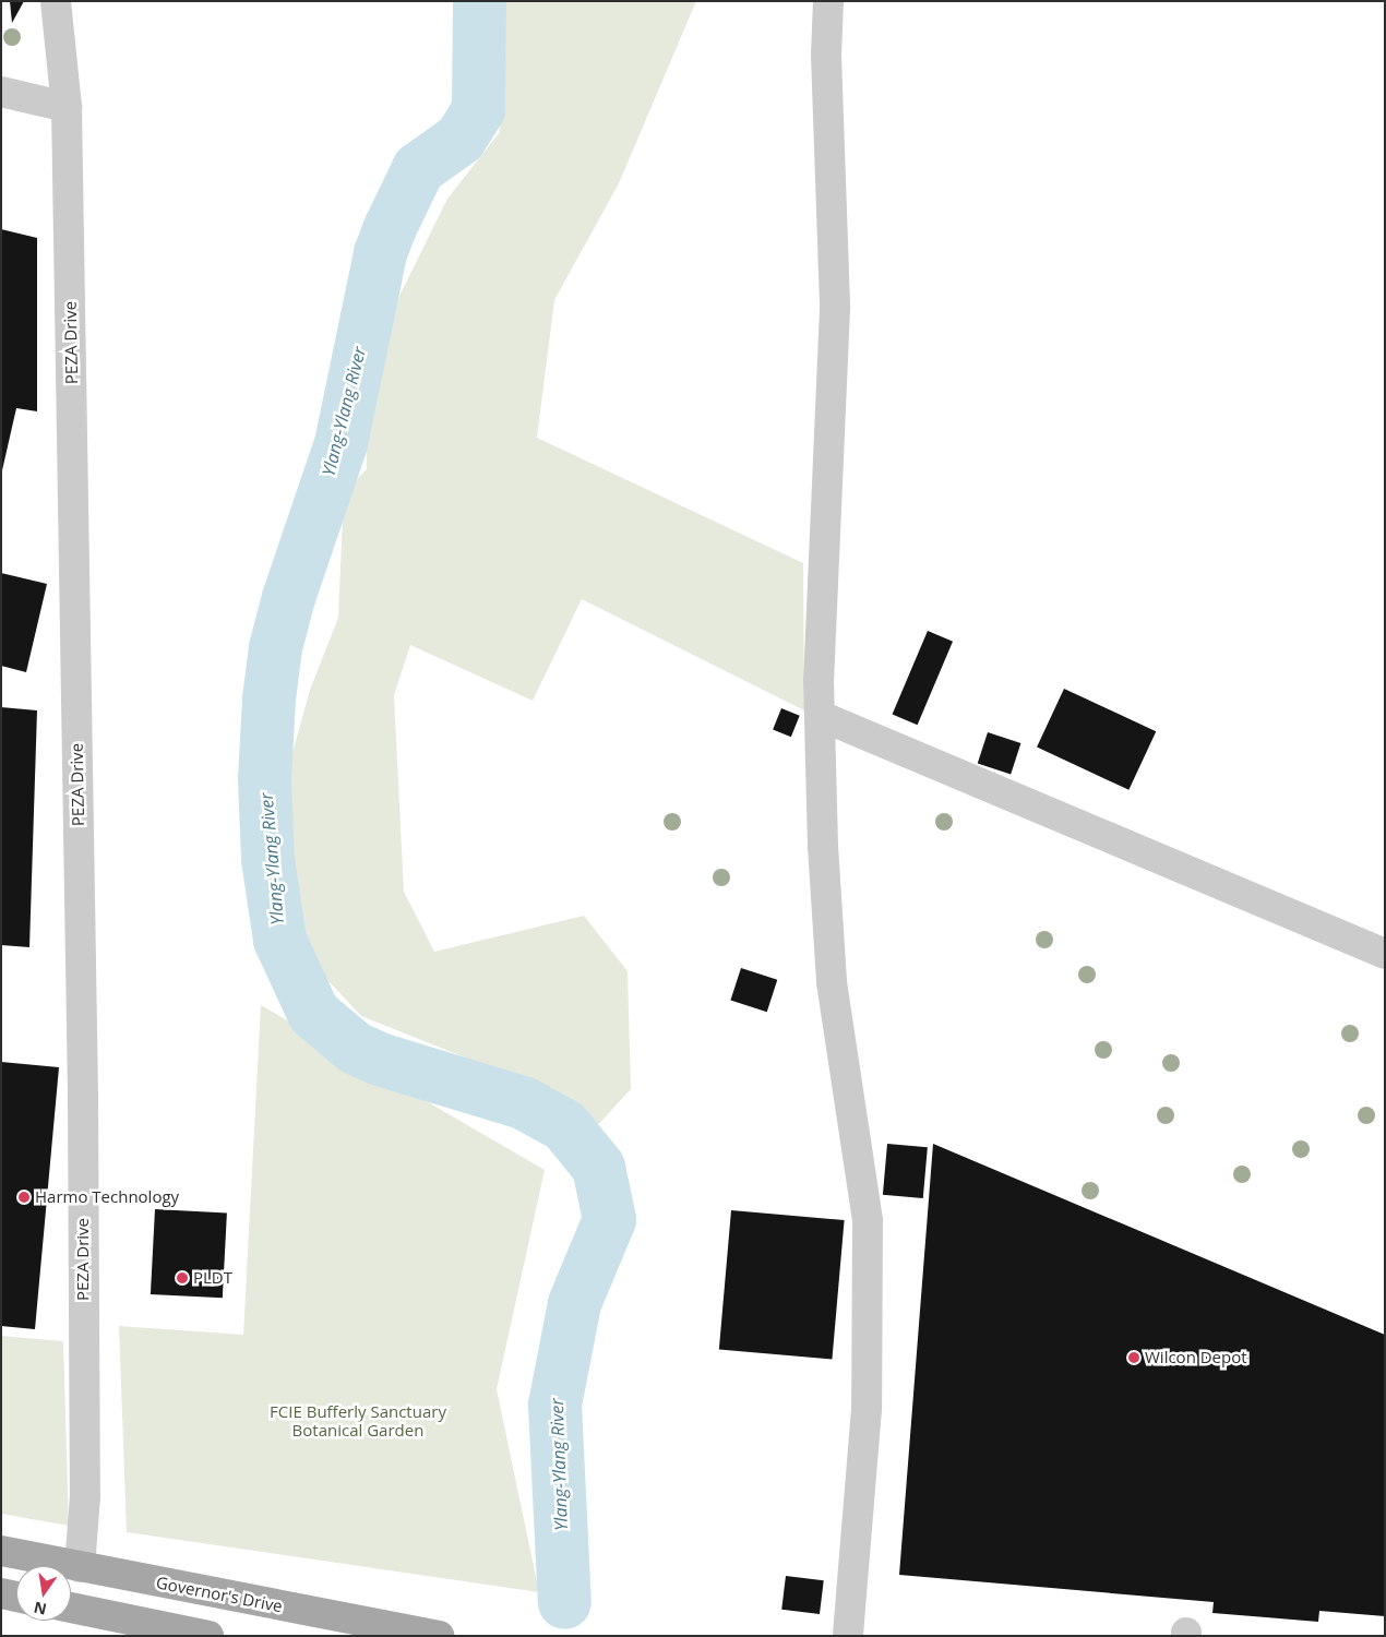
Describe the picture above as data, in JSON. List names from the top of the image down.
{
  "streets": {
    "main road": ["Governor's Drive"],
    "street": ["PEZA Drive"]
  },
  "crossings": [
    ["PEZA Drive", "Governor's Drive"]
  ],
  "water": ["Ylang-Ylang River"],
  "parks": ["FCIE Bufferly Sanctuary Botanical Garden"],
  "places": ["Harmo Technology", "PLDT", "Wilcon Depot"],
  "north": "bottom"
}
